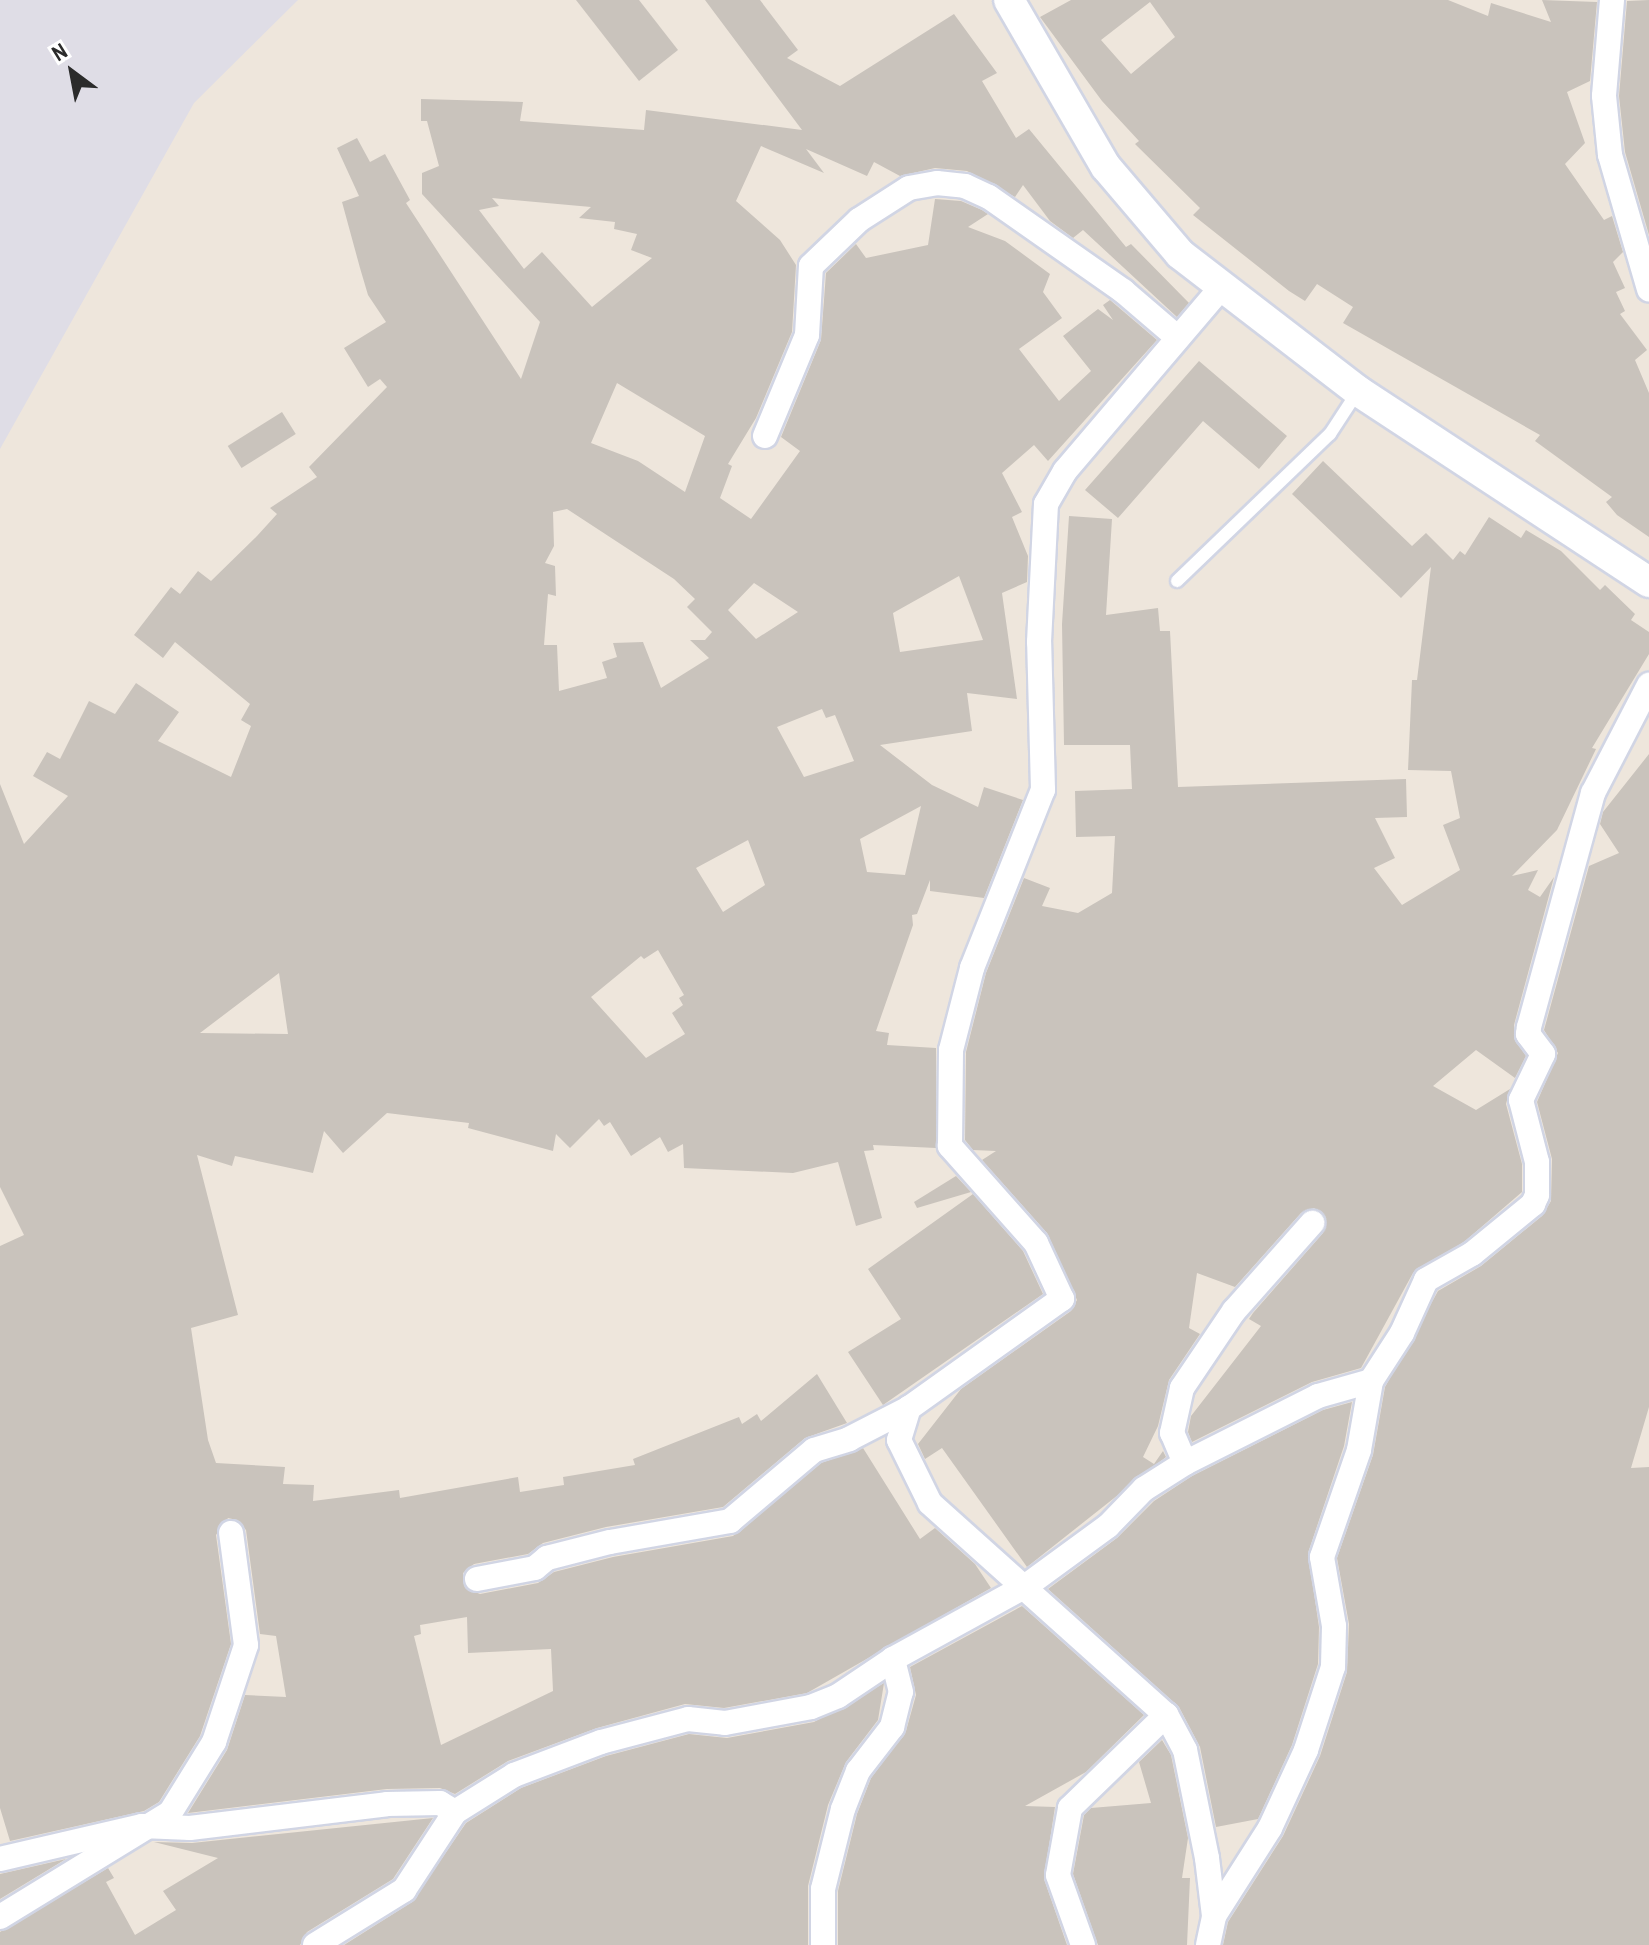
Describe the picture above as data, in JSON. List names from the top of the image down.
{
  "north": "top left"
}
